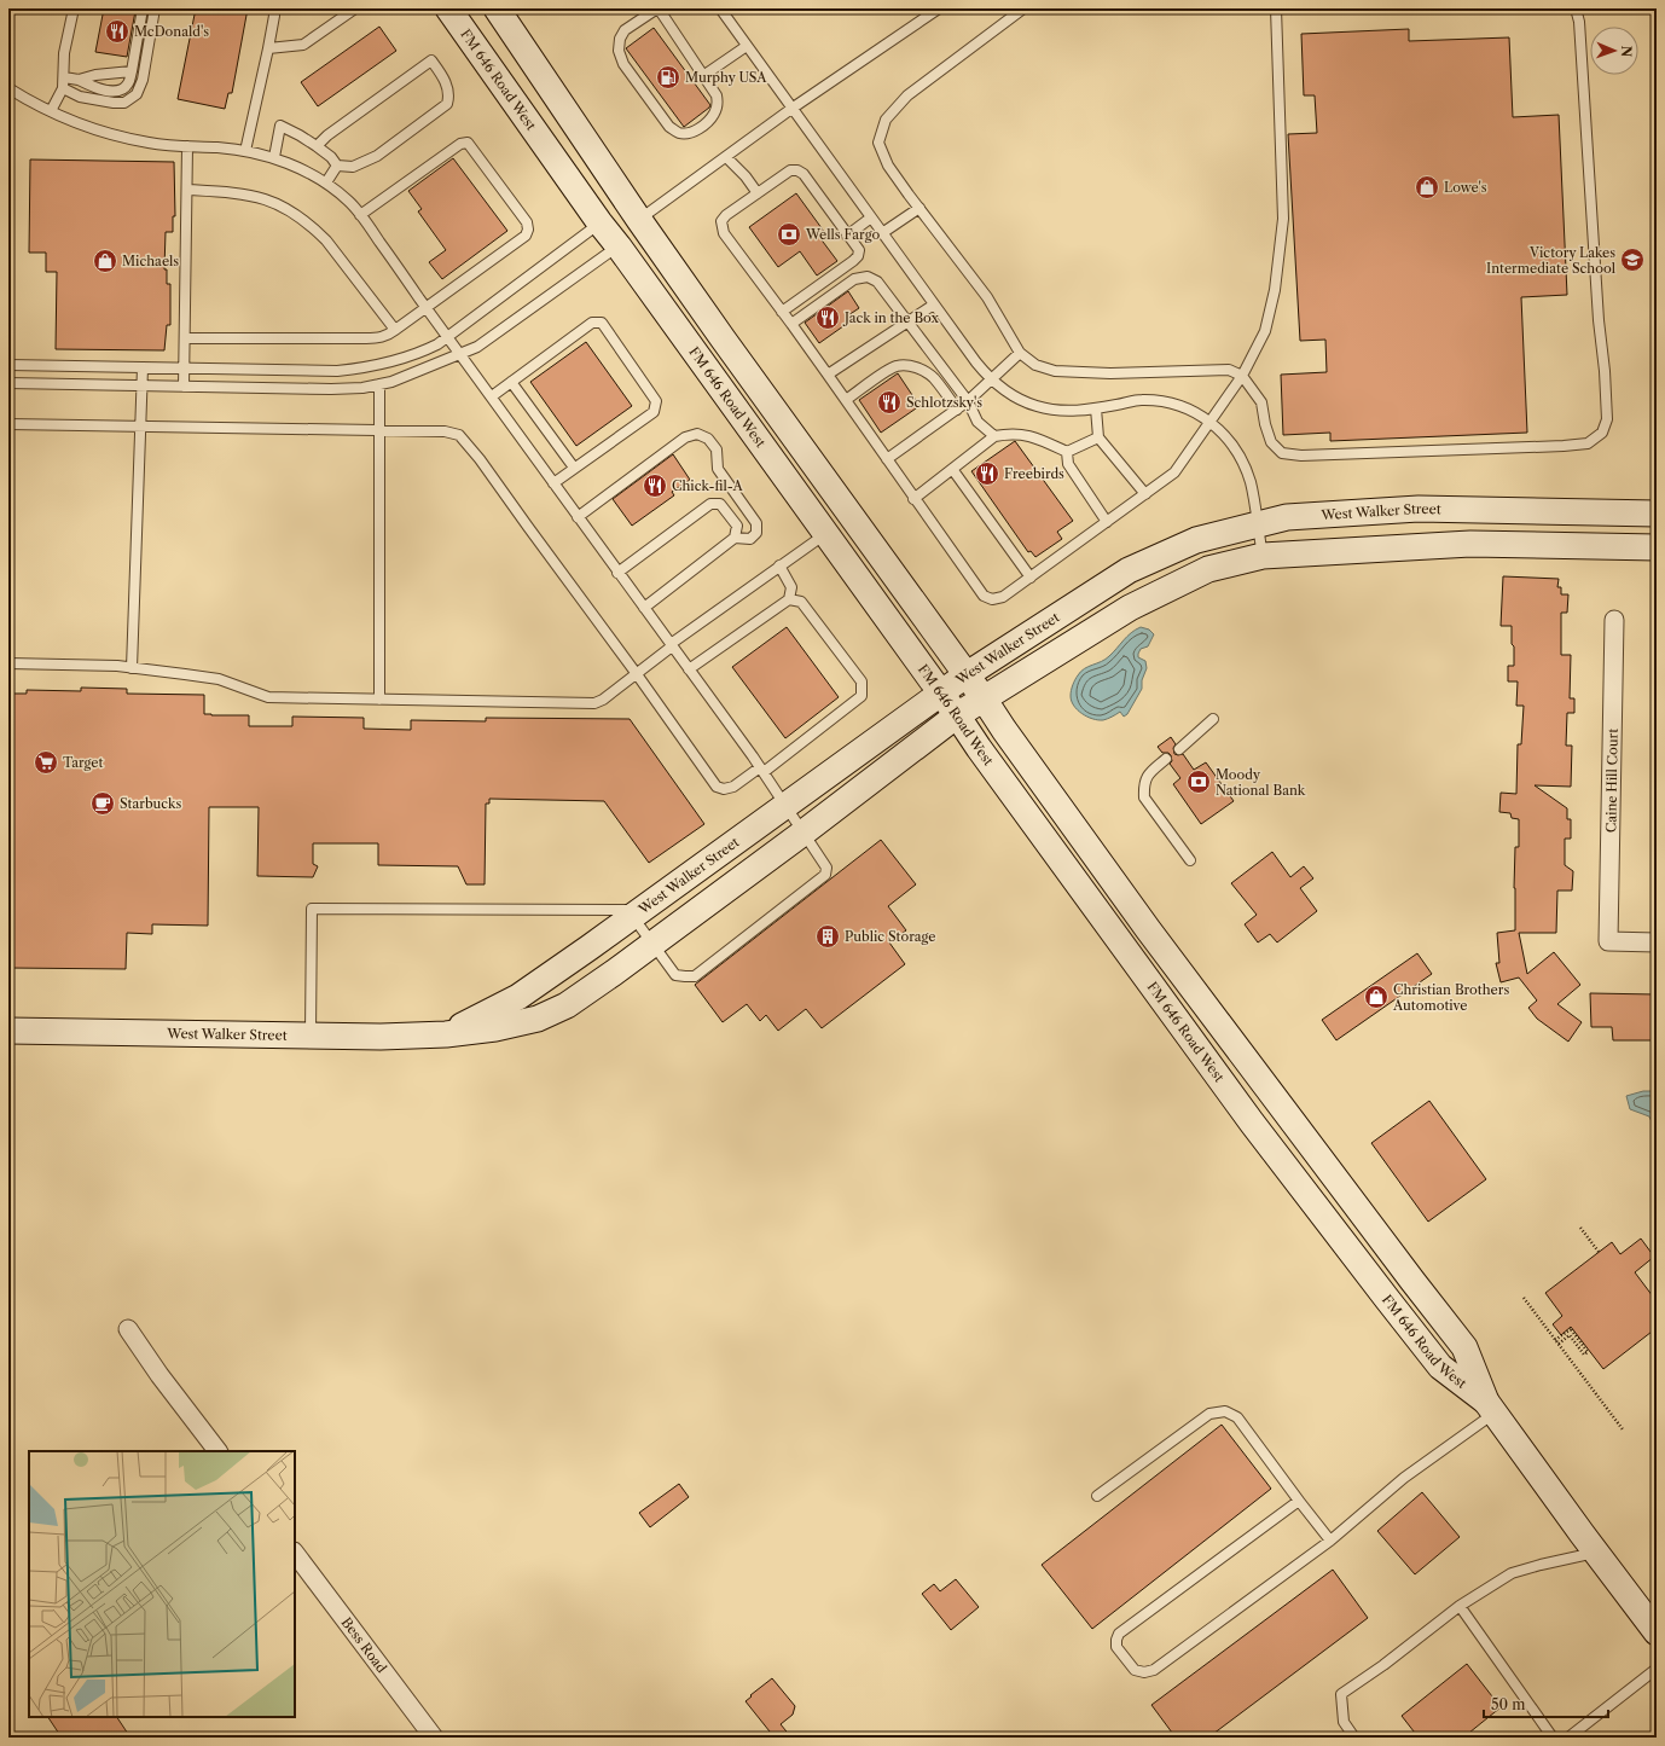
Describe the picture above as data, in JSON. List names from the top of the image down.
{
  "streets": {
    "main road": ["FM 646 Road West", "West Walker Street"],
    "street": ["Caine Hill Court", "Bess Road"]
  },
  "crossings": [
    ["FM 646 Road West", "West Walker Street"]
  ],
  "places": {
    "restaurant": [
      "McDonald's",
      "Jack in the Box",
      "Schlotzsky's",
      "Freebirds",
      "Chick-fil-A"
    ],
    "fuel station": ["Murphy USA"],
    "shop": ["Lowe's", "Michaels", "Christian Brothers Automotive"],
    "bank": ["Wells Fargo", "Moody National Bank"],
    "school or university": ["Victory Lakes Intermediate School"],
    "supermarket": ["Target"],
    "cafe": ["Starbucks"],
    "building": ["Public Storage"]
  },
  "scale_bar": "50 m",
  "north": "right"
}
